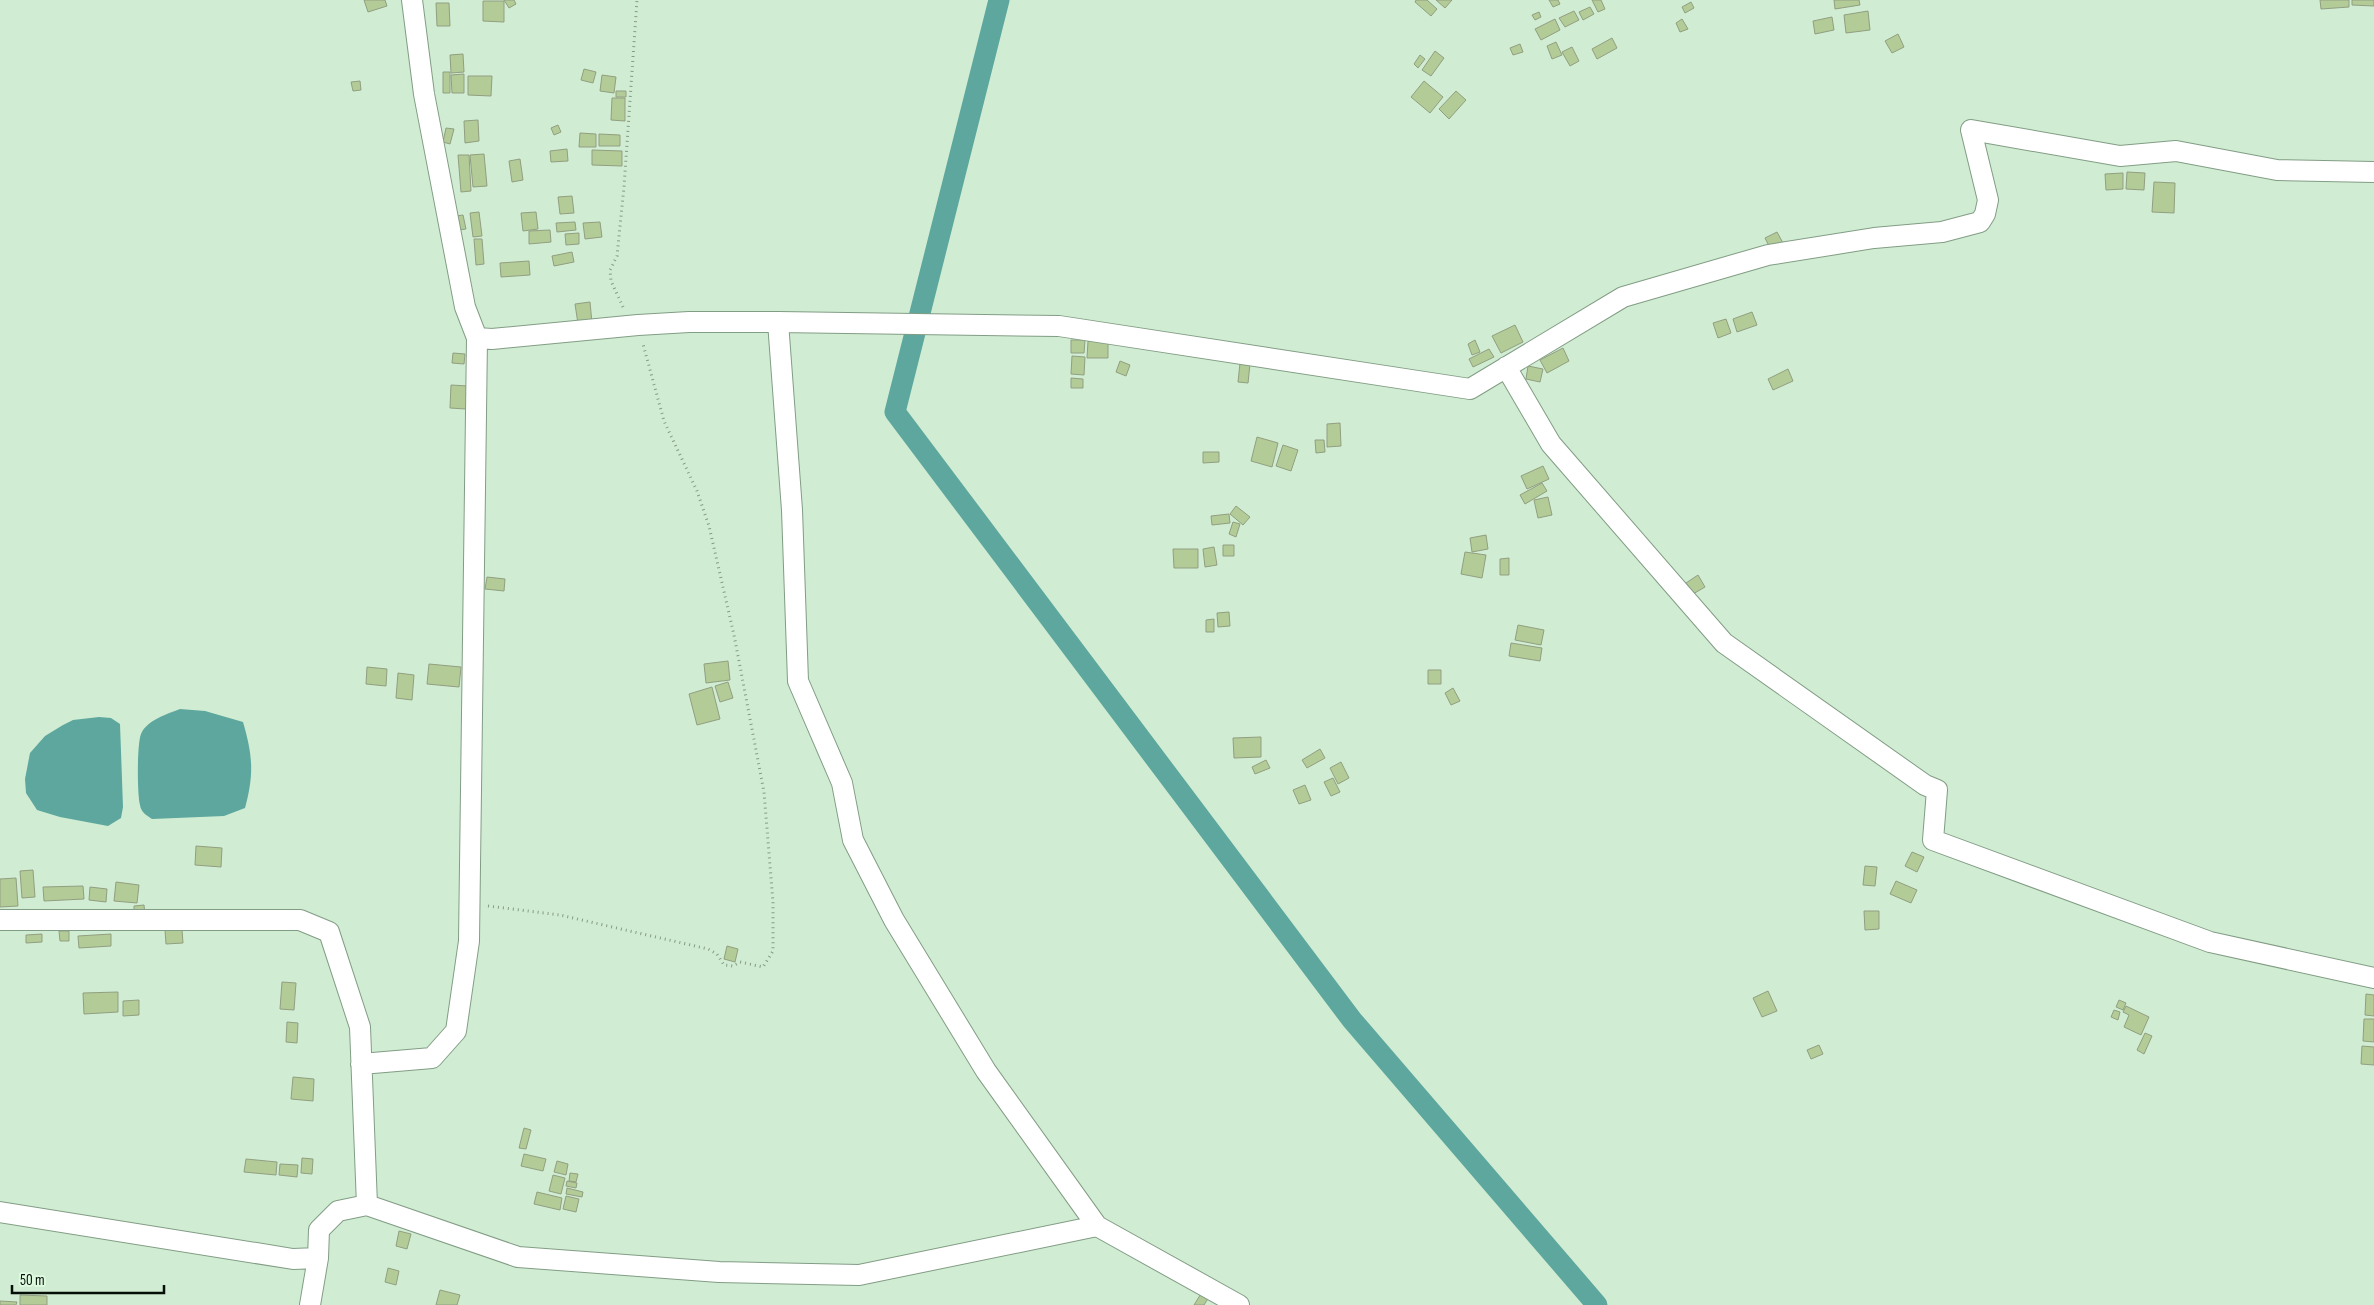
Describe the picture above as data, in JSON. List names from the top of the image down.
{
  "scale_bar": "50 m"
}
